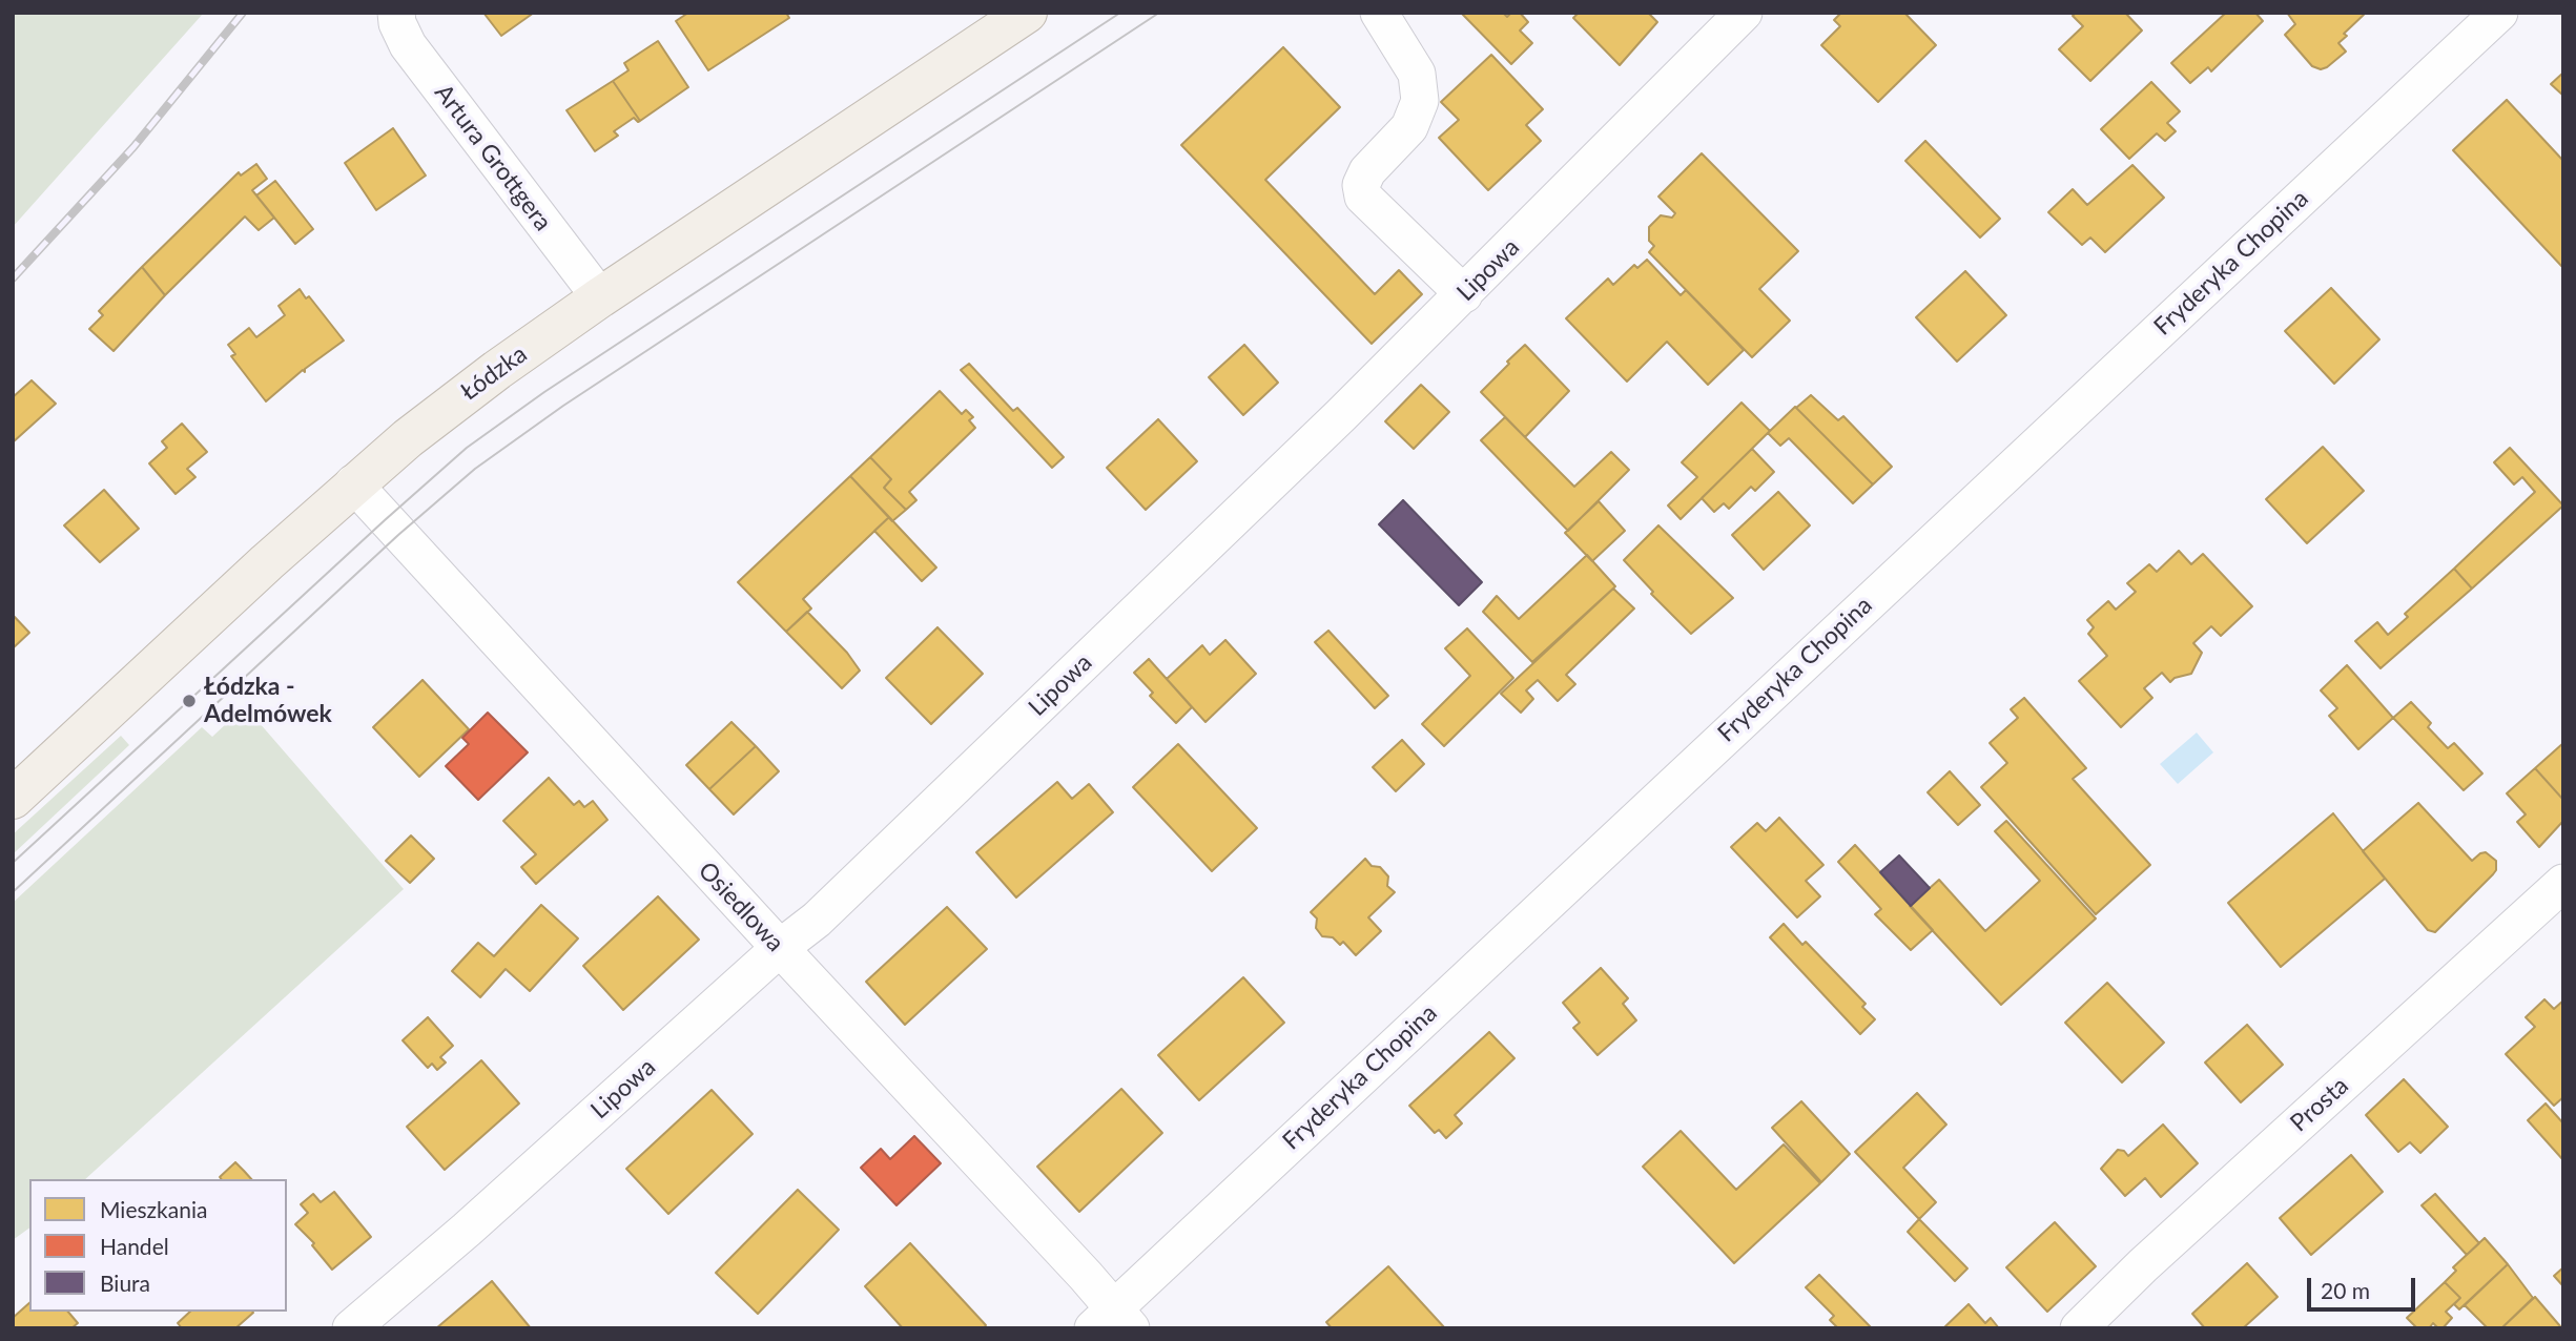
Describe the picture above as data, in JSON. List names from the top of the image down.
{
  "streets": {
    "main road": ["Łódzka"],
    "street": [
      "Artura Grottgera",
      "Fryderyka Chopina",
      "Lipowa",
      "Osiedlowa",
      "Prosta"
    ]
  },
  "crossings": [
    ["Artura Grottgera", "Łódzka"],
    ["Fryderyka Chopina", "Osiedlowa"],
    ["Lipowa", "Osiedlowa"],
    ["Łódzka", "Osiedlowa"]
  ],
  "places": ["Łódzka - Adelmówek"],
  "legend": ["Mieszkania", "Handel", "Biura"],
  "scale_bar": "20 m"
}
